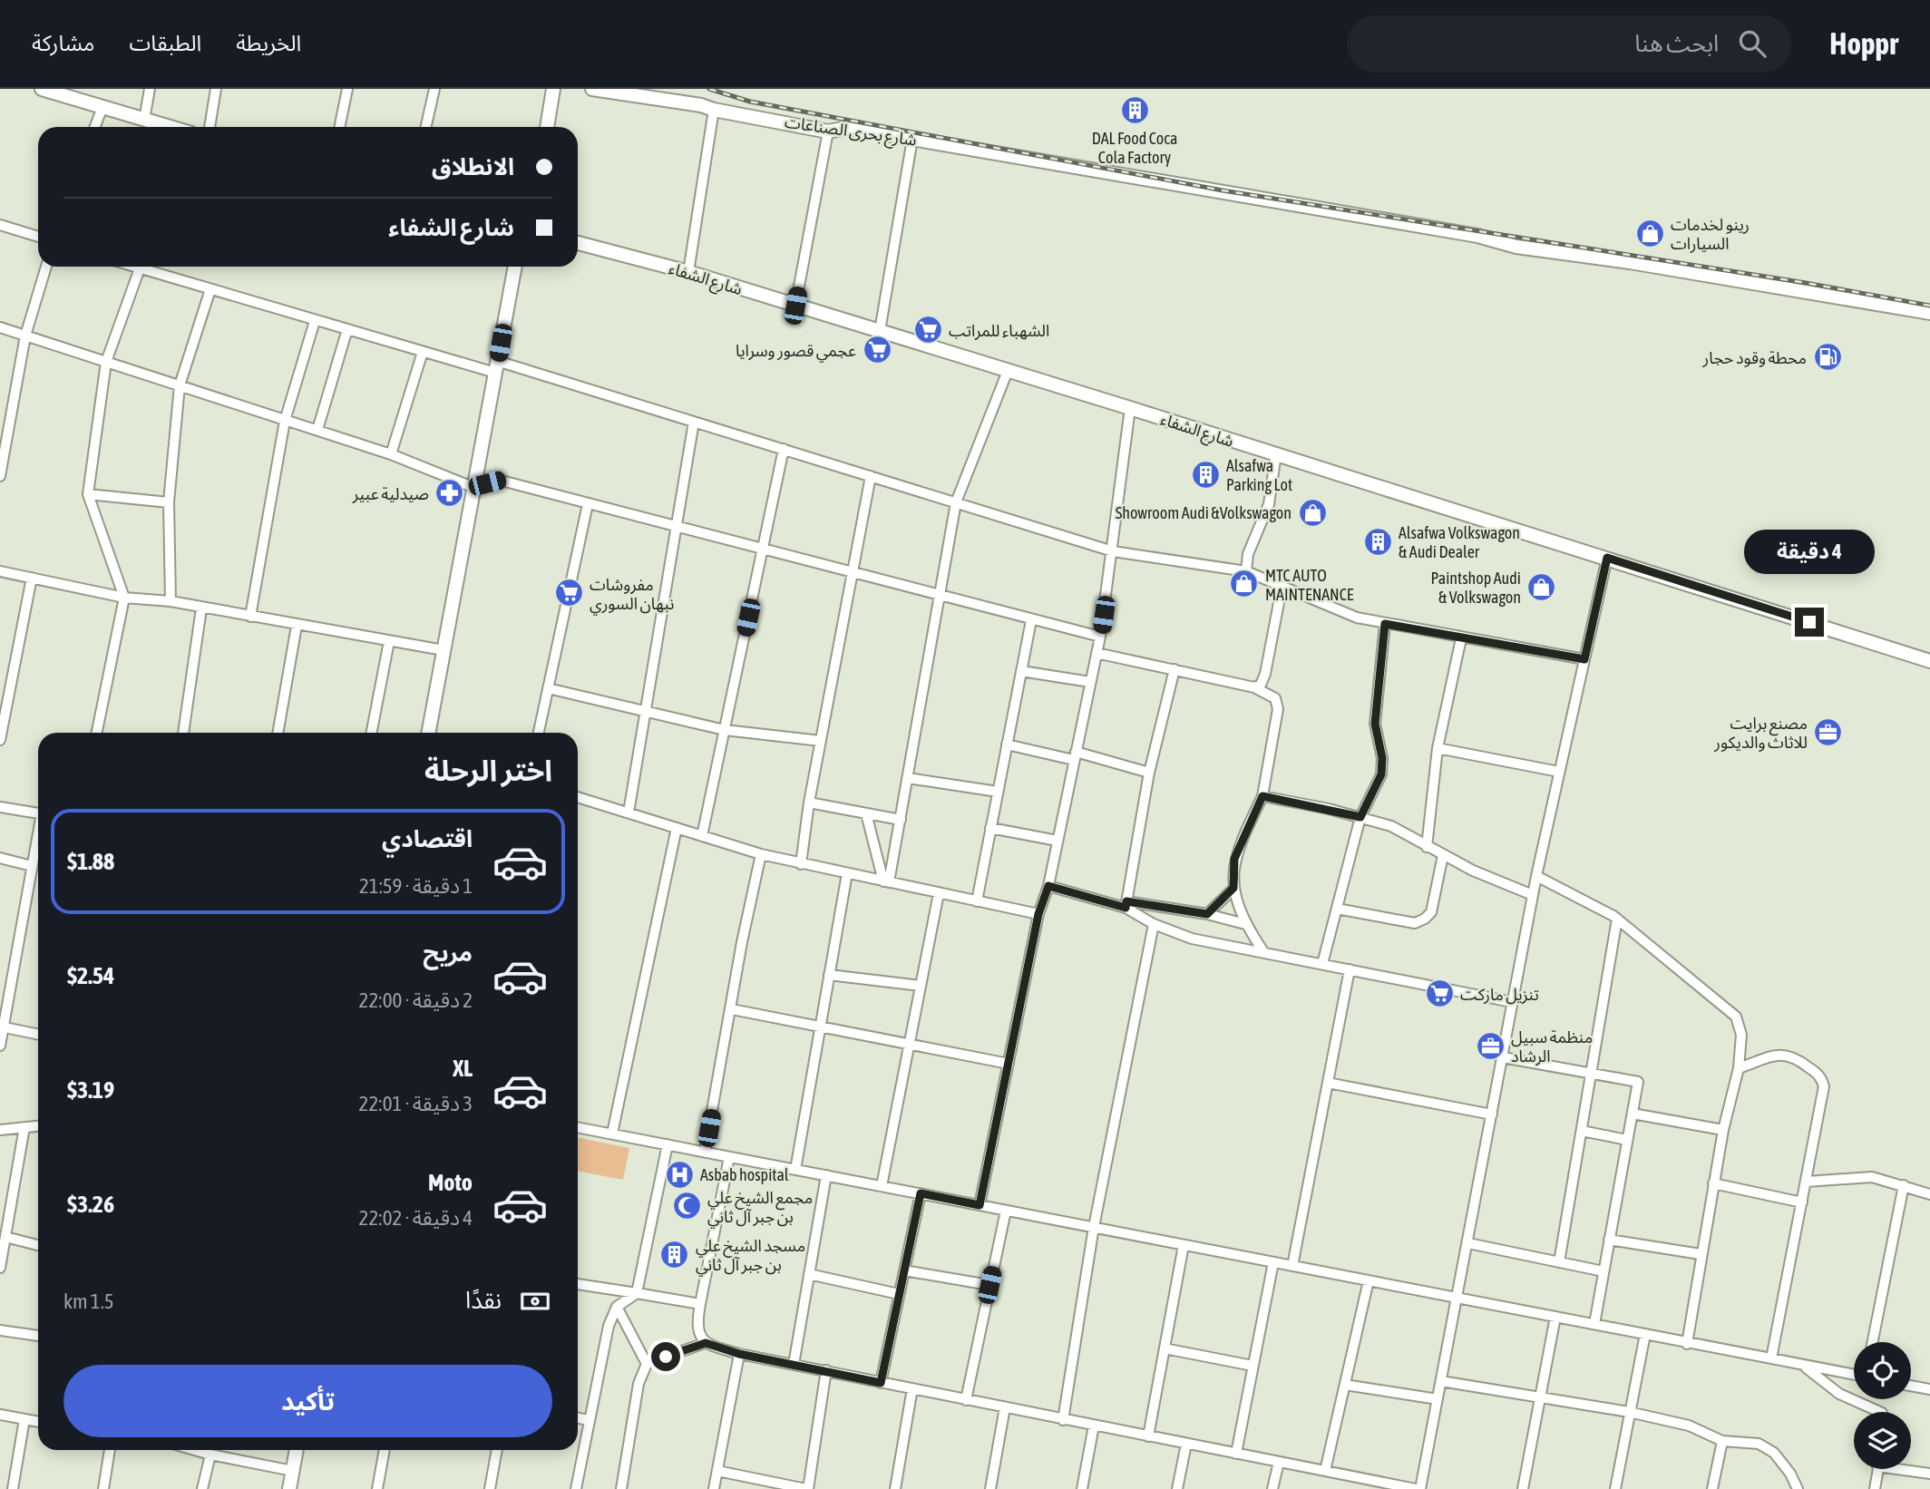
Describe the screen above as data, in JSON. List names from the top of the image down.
{
  "streets": {
    "street": ["شارع بحرى الصناعات", "شارع الشفاء"]
  },
  "places": {
    "building": [
      "DAL Food Coca Cola Factory",
      "Alsafwa Parking Lot",
      "Alsafwa Volkswagon & Audi Dealer",
      "مسجد الشيخ علي بن جبر آل ثاني"
    ],
    "shop": [
      "رينو لخدمات السيارات",
      "Showroom Audi &Volkswagon",
      "MTC AUTO MAINTENANCE",
      "Paintshop Audi & Volkswagon"
    ],
    "supermarket": [
      "الشهباء للمراتب",
      "عجمي قصور وسرايا",
      "مفروشات نبهان السوري",
      "تنزيل ماركت"
    ],
    "fuel station": ["محطة وقود حجار"],
    "pharmacy": ["صيدلية عبير"],
    "office": ["مصنع برايت للاثاث والديكور", "منظمة سبيل الرشاد"],
    "hospital": ["Asbab hospital"],
    "mosque": ["مجمع الشيخ علي بن جبر آل ثاني"]
  },
  "page": {
    "header": "Hoppr",
    "search": "ابحث هنا",
    "nav": ["الخريطة", "الطبقات", "مشاركة"],
    "banner": ["الانطلاق", "شارع الشفاء"],
    "bubble": "4 دقيقة",
    "heading": "اختر الرحلة",
    "list": [
      {
        "name": "اقتصادي",
        "note": "1 دقيقة · 21:59",
        "value": "$1.88"
      },
      {
        "name": "مريح",
        "note": "2 دقيقة · 22:00",
        "value": "$2.54"
      },
      {
        "name": "XL",
        "note": "3 دقيقة · 22:01",
        "value": "$3.19"
      },
      {
        "name": "Moto",
        "note": "4 دقيقة · 22:02",
        "value": "$3.26"
      }
    ],
    "pay": ["نقدًا", "1.5 km"],
    "buttons": "تأكيد"
  }
}
